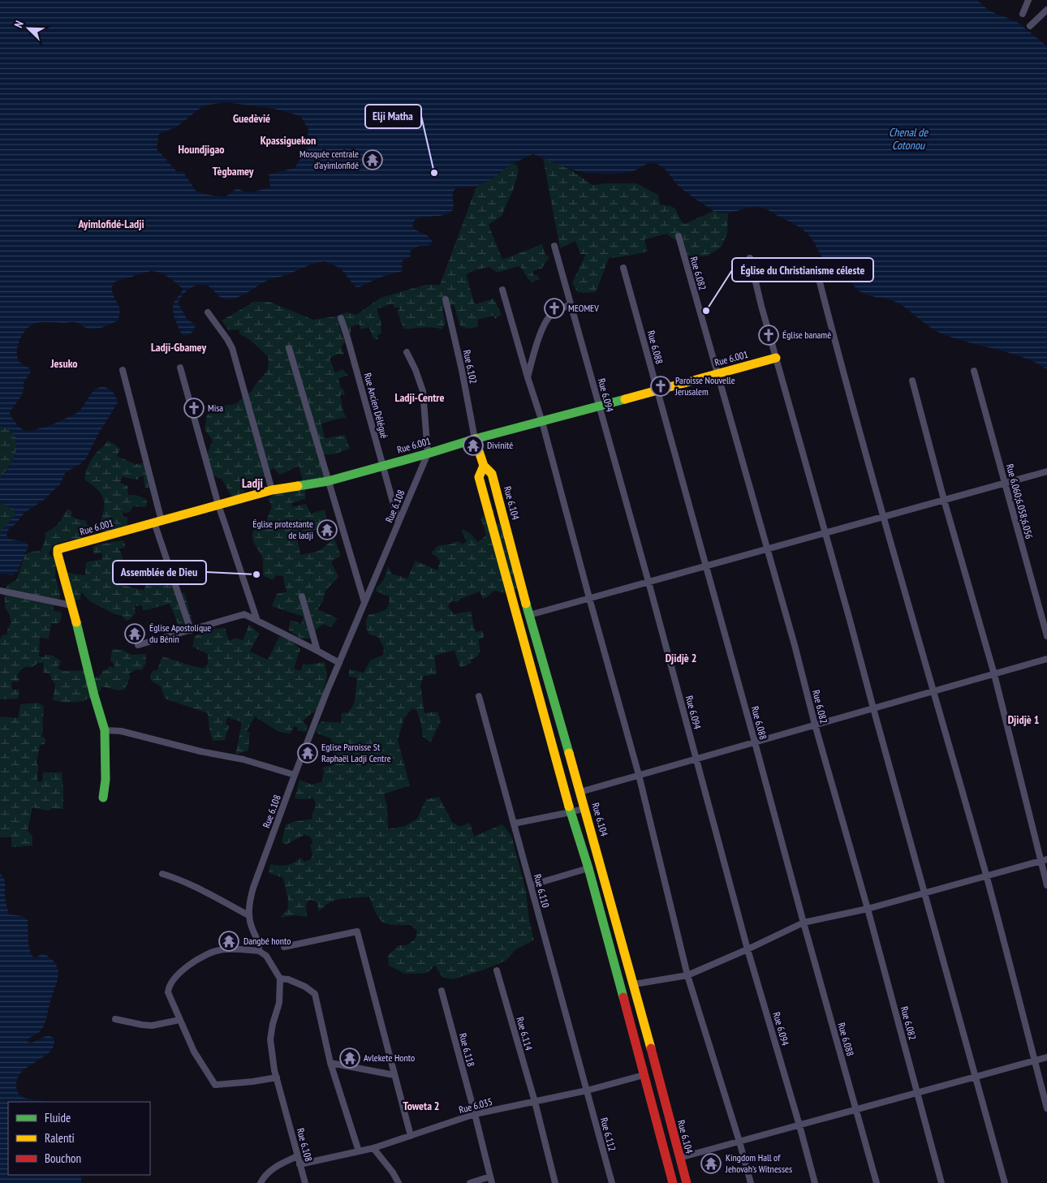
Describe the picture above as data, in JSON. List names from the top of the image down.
{
  "streets": {
    "street": [
      "Rue 6.082",
      "Rue 6.088",
      "Rue 6.001",
      "Rue 6.102",
      "Rue 6.094",
      "Rue Ancien Délégué",
      "Rue 6.060;6.058;6.056",
      "Rue 6.104",
      "Rue 6.108",
      "Rue 6.110",
      "Rue 6.114",
      "Rue 6.118",
      "Rue 6.035",
      "Rue 6.112"
    ]
  },
  "crossings": [
    ["Rue 6.082", "Rue 6.001"],
    ["Rue 6.088", "Rue 6.001"],
    ["Rue 6.001", "Rue 6.102"],
    ["Rue 6.001", "Rue 6.094"],
    ["Rue 6.001", "Rue Ancien Délégué"],
    ["Rue 6.001", "Rue 6.104"],
    ["Rue 6.001", "Rue 6.108"],
    ["Rue 6.102", "Rue 6.104"],
    ["Rue Ancien Délégué", "Rue 6.108"],
    ["Rue 6.104", "Rue 6.035"],
    ["Rue 6.108", "Rue 6.035"],
    ["Rue 6.110", "Rue 6.035"],
    ["Rue 6.110", "Rue 6.112"],
    ["Rue 6.114", "Rue 6.035"],
    ["Rue 6.118", "Rue 6.035"],
    ["Rue 6.035", "Rue 6.112"]
  ],
  "districts": [
    "Guedèvié",
    "Kpassiguekon",
    "Houndjigao",
    "Tègbamey",
    "Ayimlofidé-Ladji",
    "Ladji-Gbamey",
    "Jesuko",
    "Ladji-Centre",
    "Ladji",
    "Djidjè 2",
    "Djidjè 1",
    "Toweta 2"
  ],
  "water": ["Chenal de Cotonou"],
  "places": {
    "temple": [
      "Mosquée centrale d'ayimlonfidé",
      "Divinité",
      "Église protestante de ladji",
      "Église Apostolique du Bénin",
      "Eglise Paroisse St Raphaël Ladji Centre",
      "Dangbé honto",
      "Avlekete Honto",
      "Kingdom Hall of Jehovah’s Witnesses"
    ],
    "other": ["Elji Matha", "Église du Christianisme céleste", "Assemblée de Dieu"],
    "church": [
      "MEOMEV",
      "Église banamè",
      "Paroisse Nouvelle Jerusalem",
      "Misa"
    ]
  },
  "legend": ["Fluide", "Ralenti", "Bouchon"],
  "north": "top left"
}
